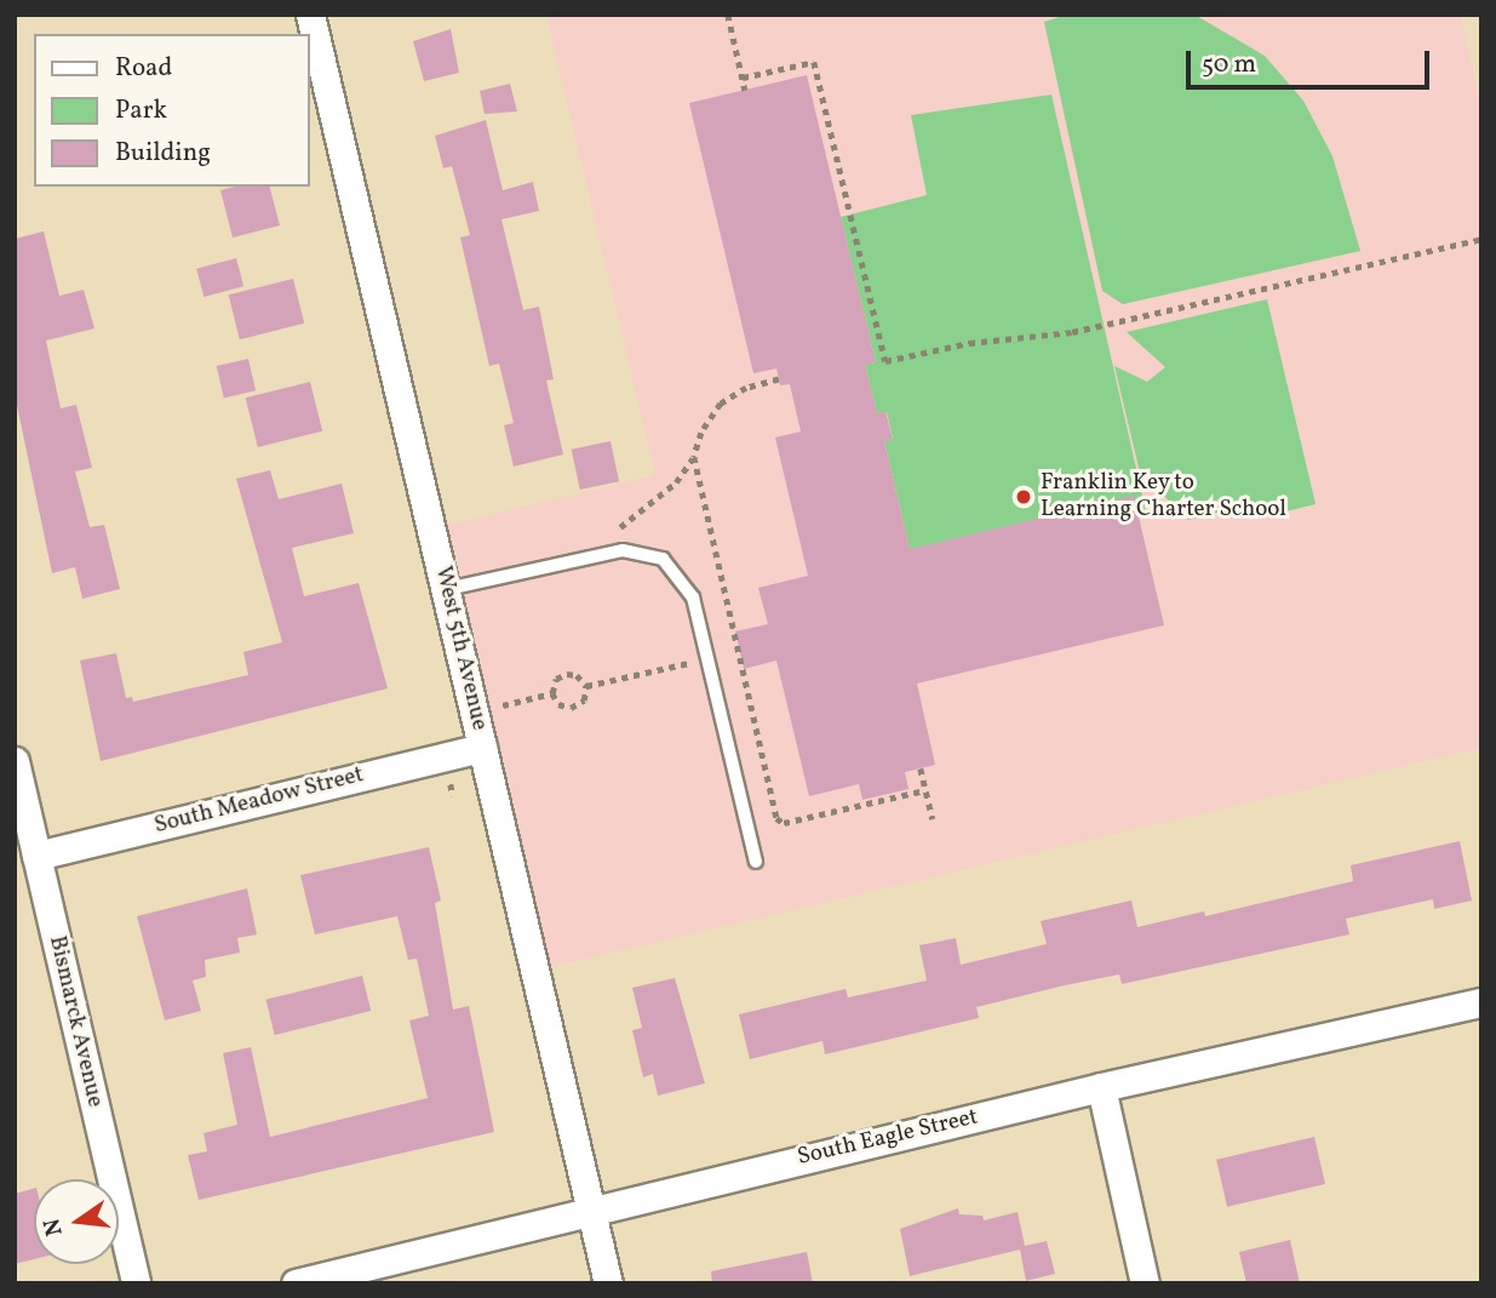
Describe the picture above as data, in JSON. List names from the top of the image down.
{
  "streets": {
    "street": [
      "West 5th Avenue",
      "South Meadow Street",
      "Bismarck Avenue",
      "South Eagle Street"
    ]
  },
  "crossings": [
    ["West 5th Avenue", "South Meadow Street"],
    ["West 5th Avenue", "South Eagle Street"],
    ["South Meadow Street", "Bismarck Avenue"]
  ],
  "places": ["Franklin Key to Learning Charter School"],
  "legend": ["Road", "Park", "Building"],
  "scale_bar": "50 m",
  "north": "left"
}
